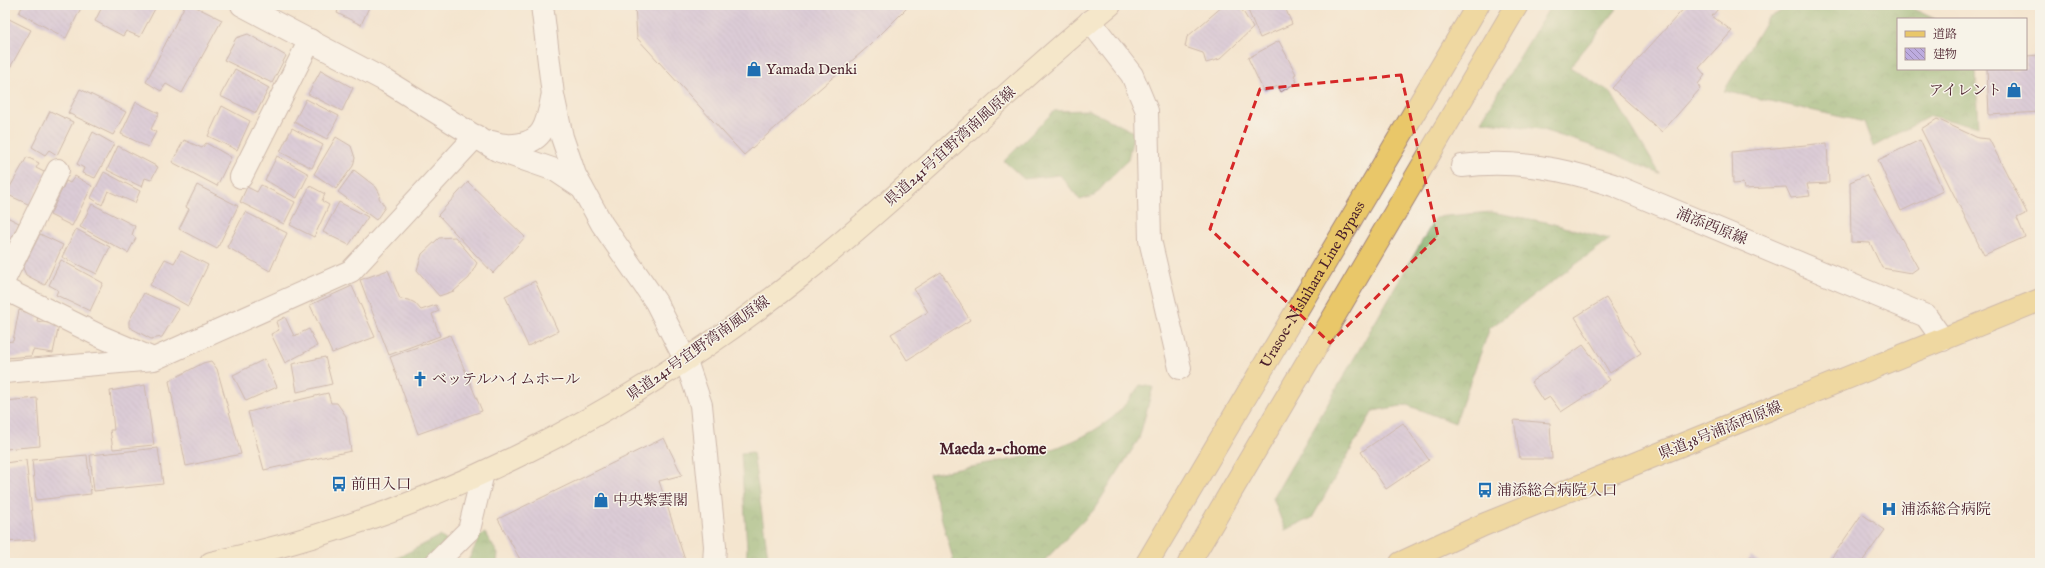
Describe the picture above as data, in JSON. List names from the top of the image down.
{
  "streets": {
    "main road": ["県道241号宜野湾南風原線", "Urasoe-Nishihara Line Bypass", "県道38号浦添西原線"],
    "street": ["浦添西原線"]
  },
  "crossings": [
    ["浦添西原線", "県道38号浦添西原線"]
  ],
  "districts": ["Maeda 2-chome"],
  "places": {
    "shop": ["Yamada Denki", "アイレント", "中央紫雲閣"],
    "church": ["ベッテルハイムホール"],
    "bus stop": ["前田入口", "浦添総合病院入口"],
    "hospital": ["浦添総合病院"]
  },
  "legend": ["道路", "建物"]
}
